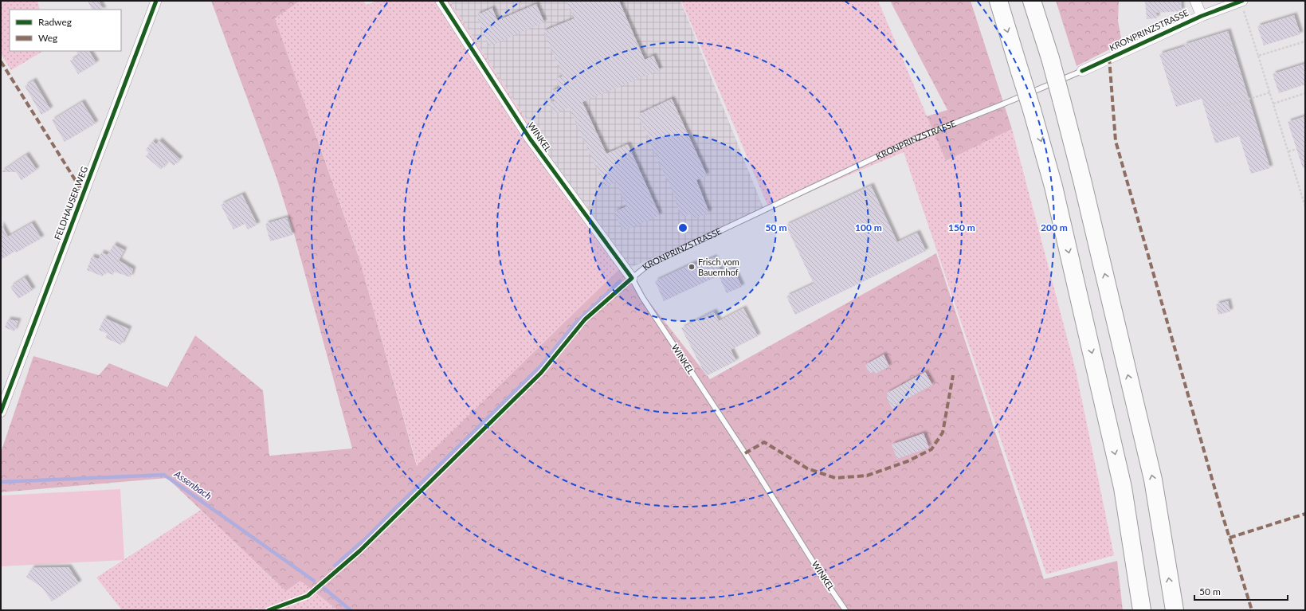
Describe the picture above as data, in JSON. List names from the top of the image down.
{
  "streets": {
    "street": ["KRONPRINZSTRASSE", "WINKEL", "FELDHAUSER WEG"]
  },
  "crossings": [
    ["KRONPRINZSTRASSE", "WINKEL"]
  ],
  "water": ["Assenbach"],
  "places": ["Frisch vom Bauernhof"],
  "legend": ["Radweg", "Weg"],
  "scale_bar": "50 m",
  "rings": [
    "50 m",
    "100 m",
    "150 m",
    "200 m"
  ]
}
